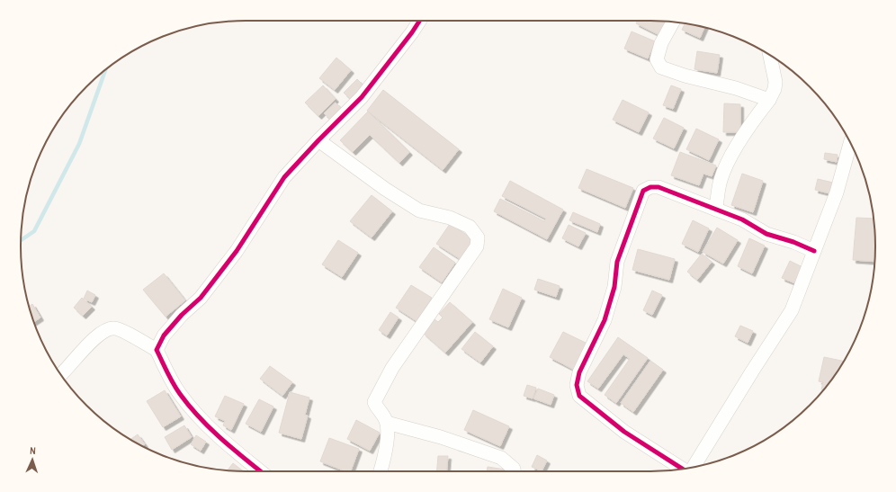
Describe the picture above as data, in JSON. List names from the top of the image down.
{
  "north": "top"
}
